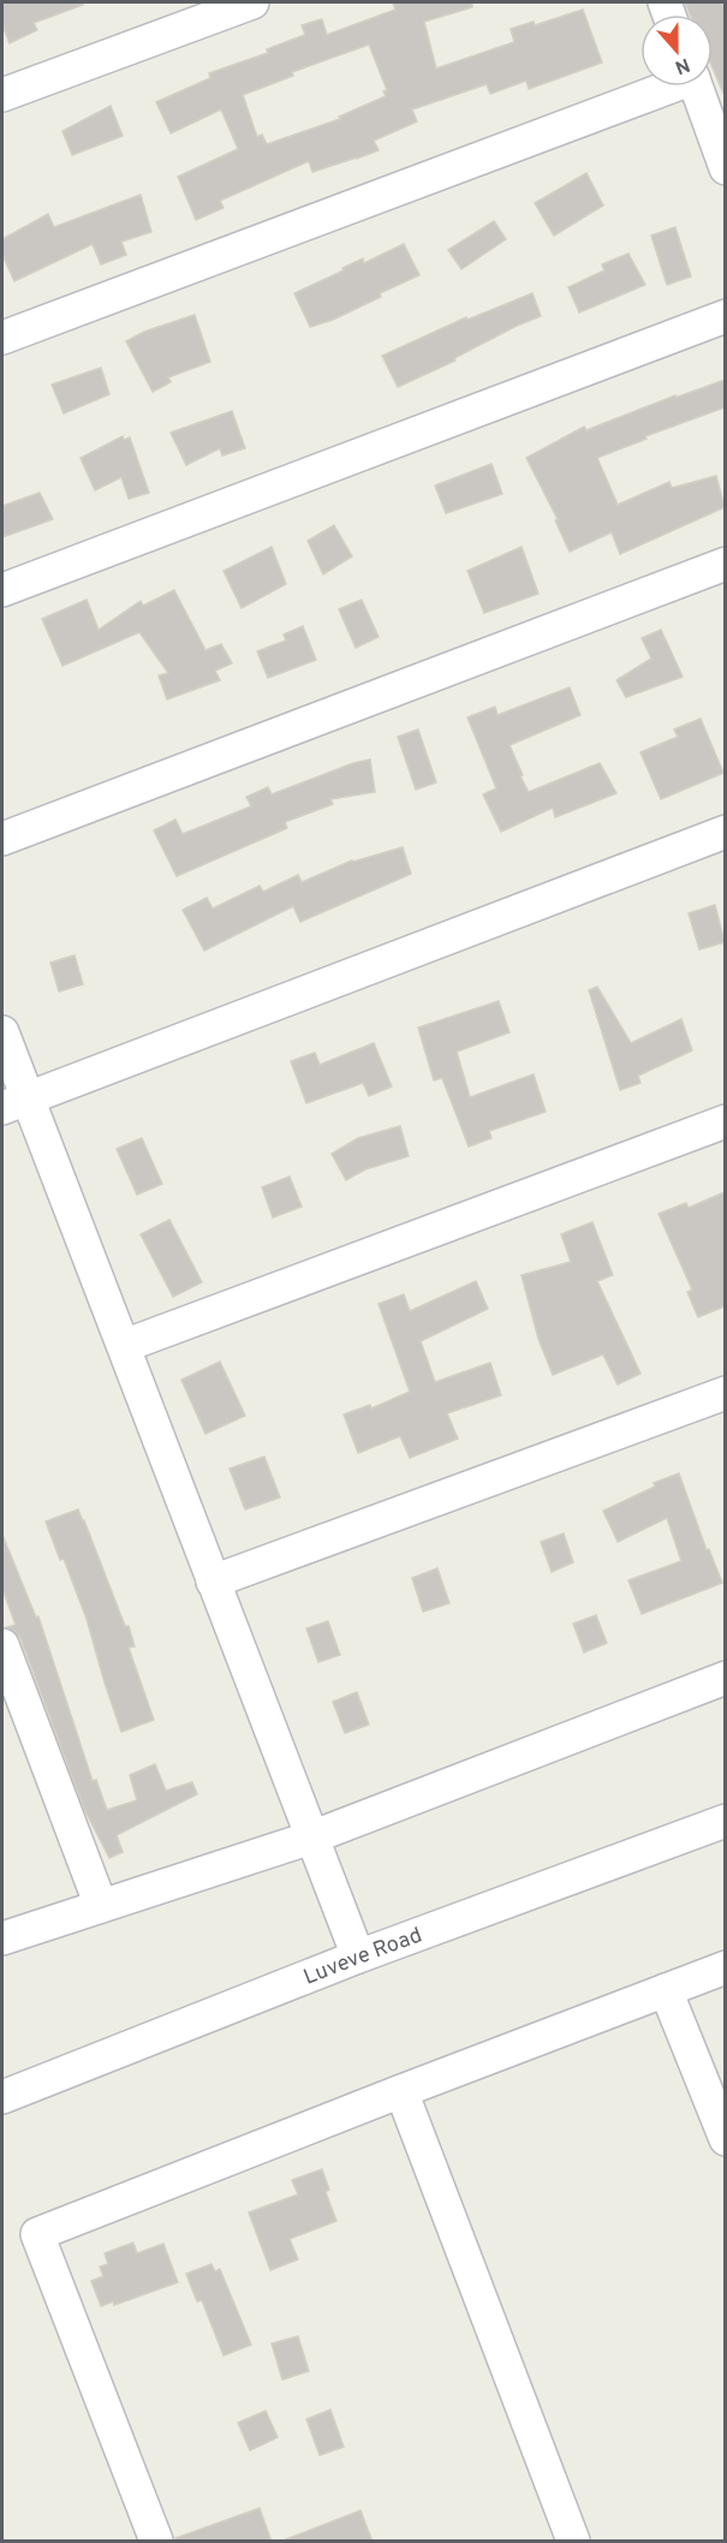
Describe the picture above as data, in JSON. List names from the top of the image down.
{
  "streets": {
    "street": ["Luveve Road"]
  },
  "north": "bottom"
}
